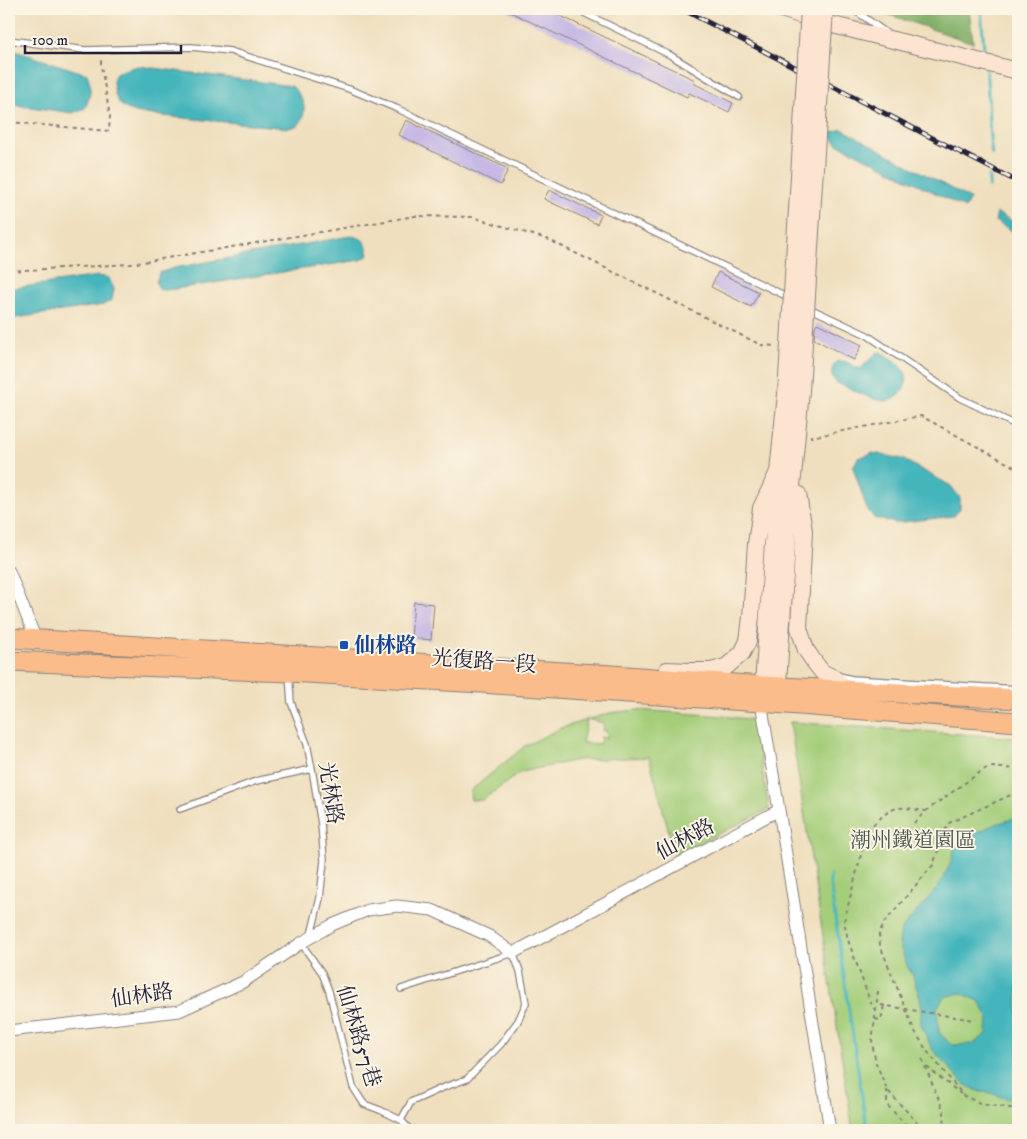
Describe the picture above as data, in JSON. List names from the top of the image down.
{
  "streets": {
    "main road": ["光復路一段"],
    "street": ["仙林路"],
    "lane": ["光林路", "仙林路57巷"]
  },
  "crossings": [
    ["光復路一段", "光林路"],
    ["光林路", "仙林路"],
    ["仙林路", "仙林路57巷"]
  ],
  "parks": ["潮州鐵道園區"],
  "places": {
    "transit": ["仙林路"]
  },
  "scale_bar": "100 m"
}
